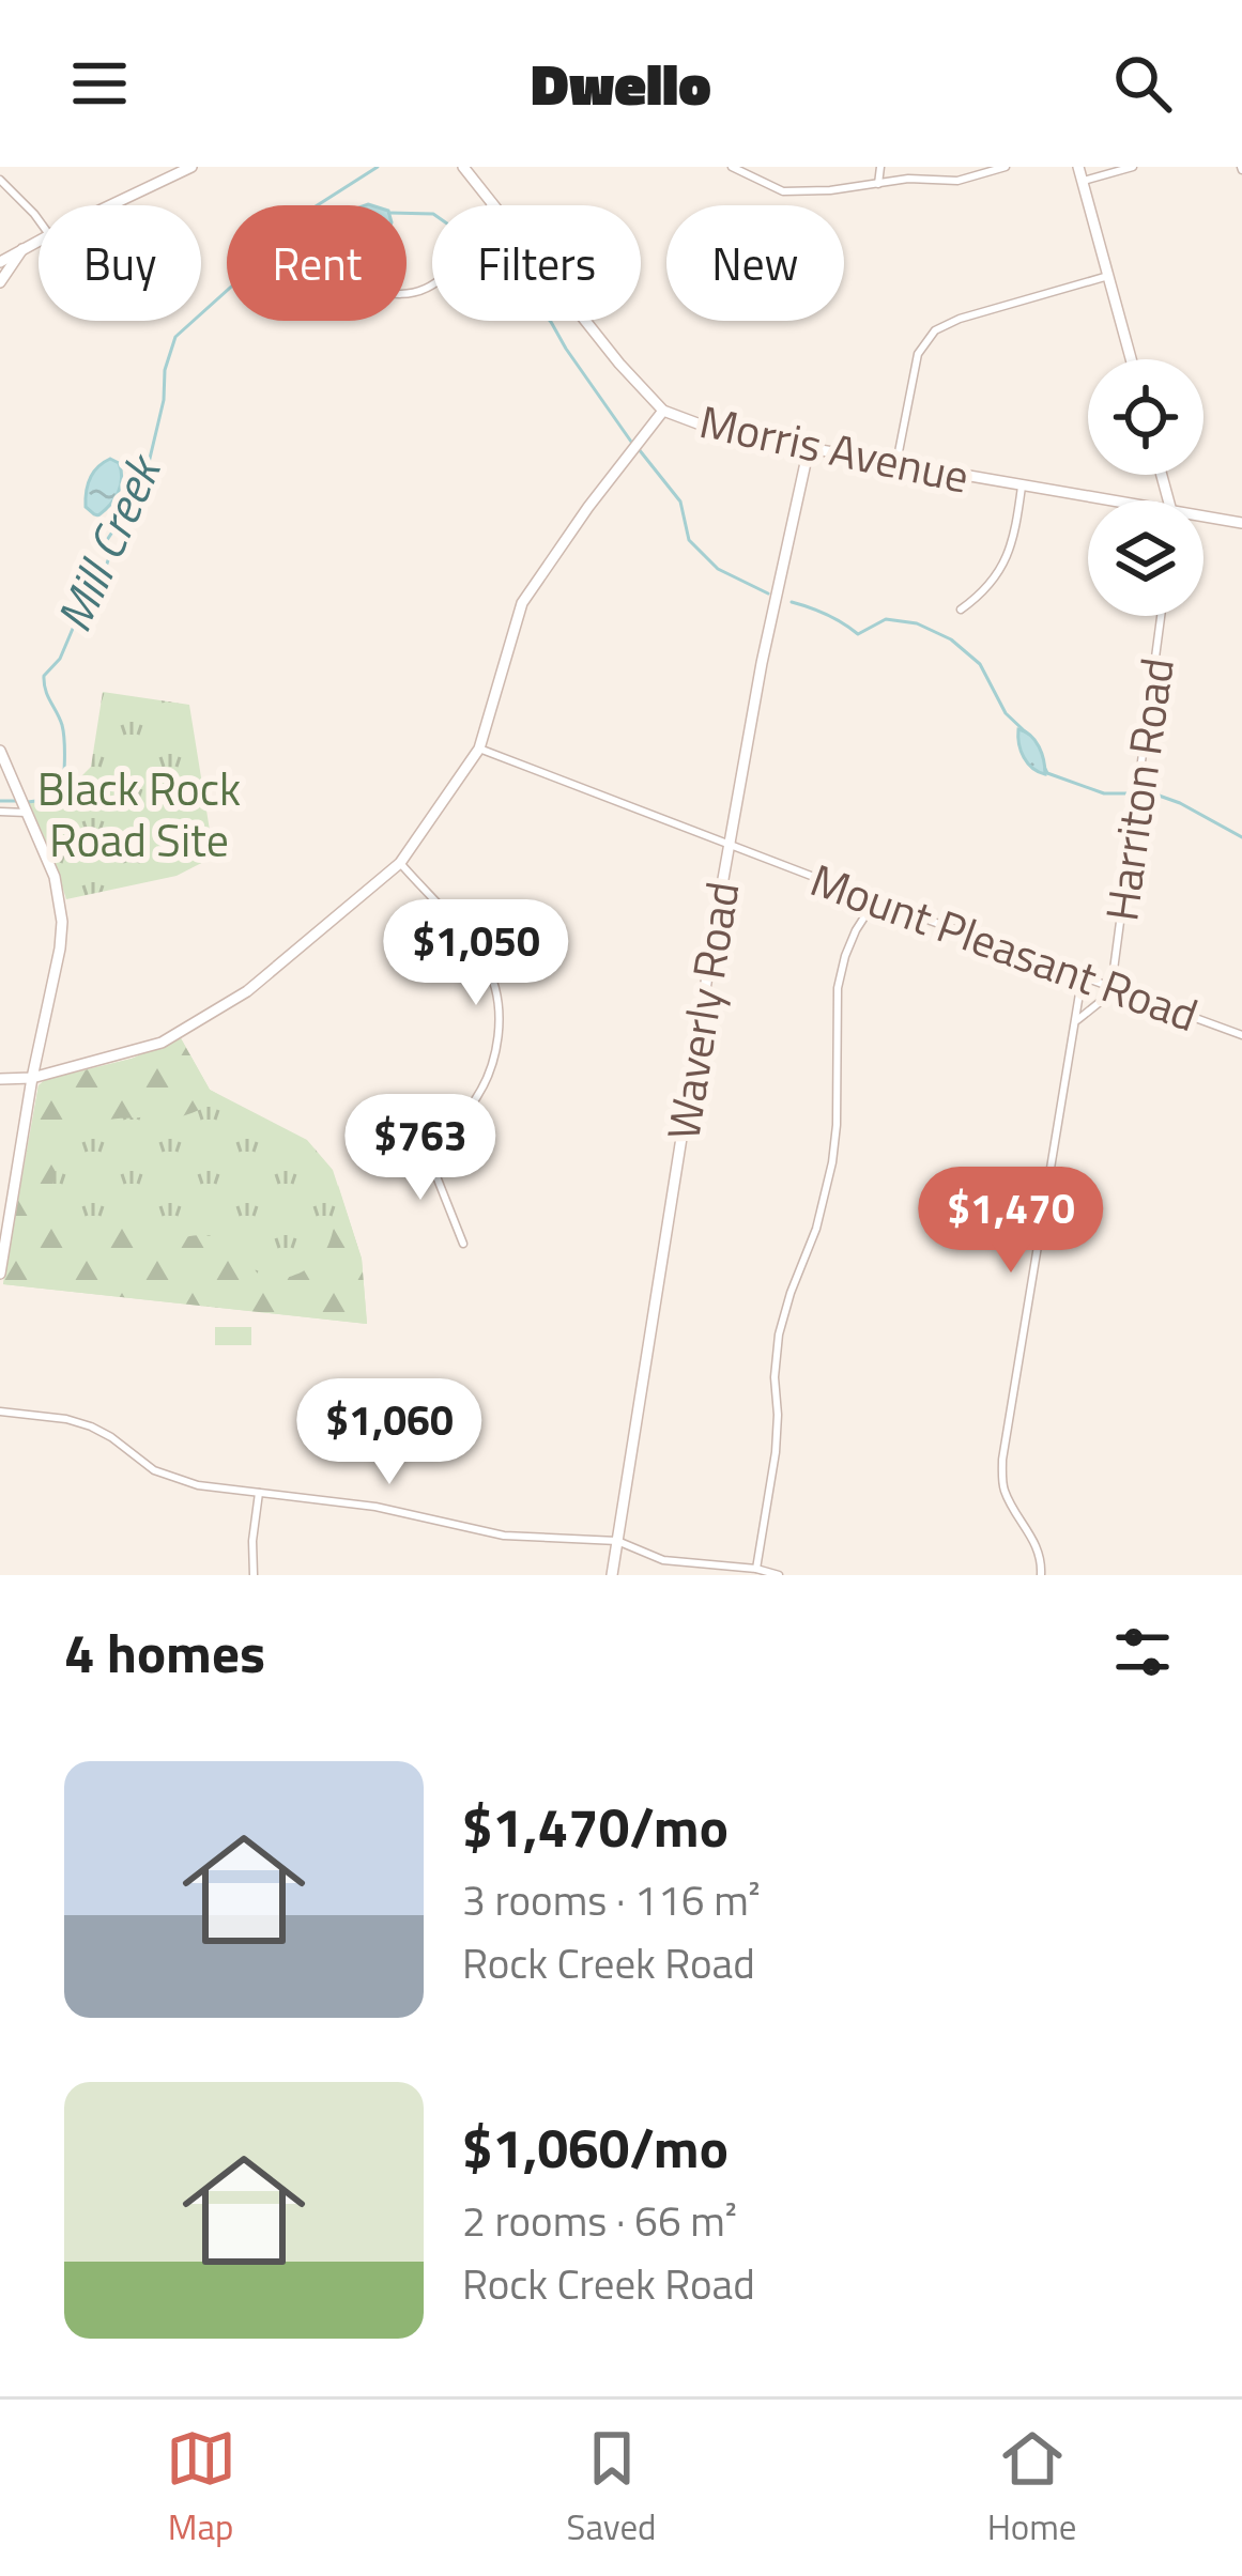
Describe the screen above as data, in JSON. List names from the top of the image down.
{
  "streets": {
    "street": [
      "Morris Avenue",
      "Harriton Road",
      "Mount Pleasant Road",
      "Waverly Road"
    ]
  },
  "crossings": [
    ["Morris Avenue", "Waverly Road"],
    ["Harriton Road", "Mount Pleasant Road"],
    ["Mount Pleasant Road", "Waverly Road"]
  ],
  "water": ["Mill Creek"],
  "parks": ["Black Rock Road Site"],
  "page": {
    "header": "Dwello",
    "chip": [
      "Buy",
      "Rent",
      "Filters",
      "New"
    ],
    "price": [
      "$1,050",
      "$763",
      "$1,470",
      "$1,060"
    ],
    "heading": "4 homes",
    "list": [
      {
        "name": "$1,470/mo",
        "note": "3 rooms · 116 m² · Rock Creek Road"
      },
      {
        "name": "$1,060/mo",
        "note": "2 rooms · 66 m² · Rock Creek Road"
      }
    ],
    "tabs": ["Map", "Saved", "Home"]
  }
}
